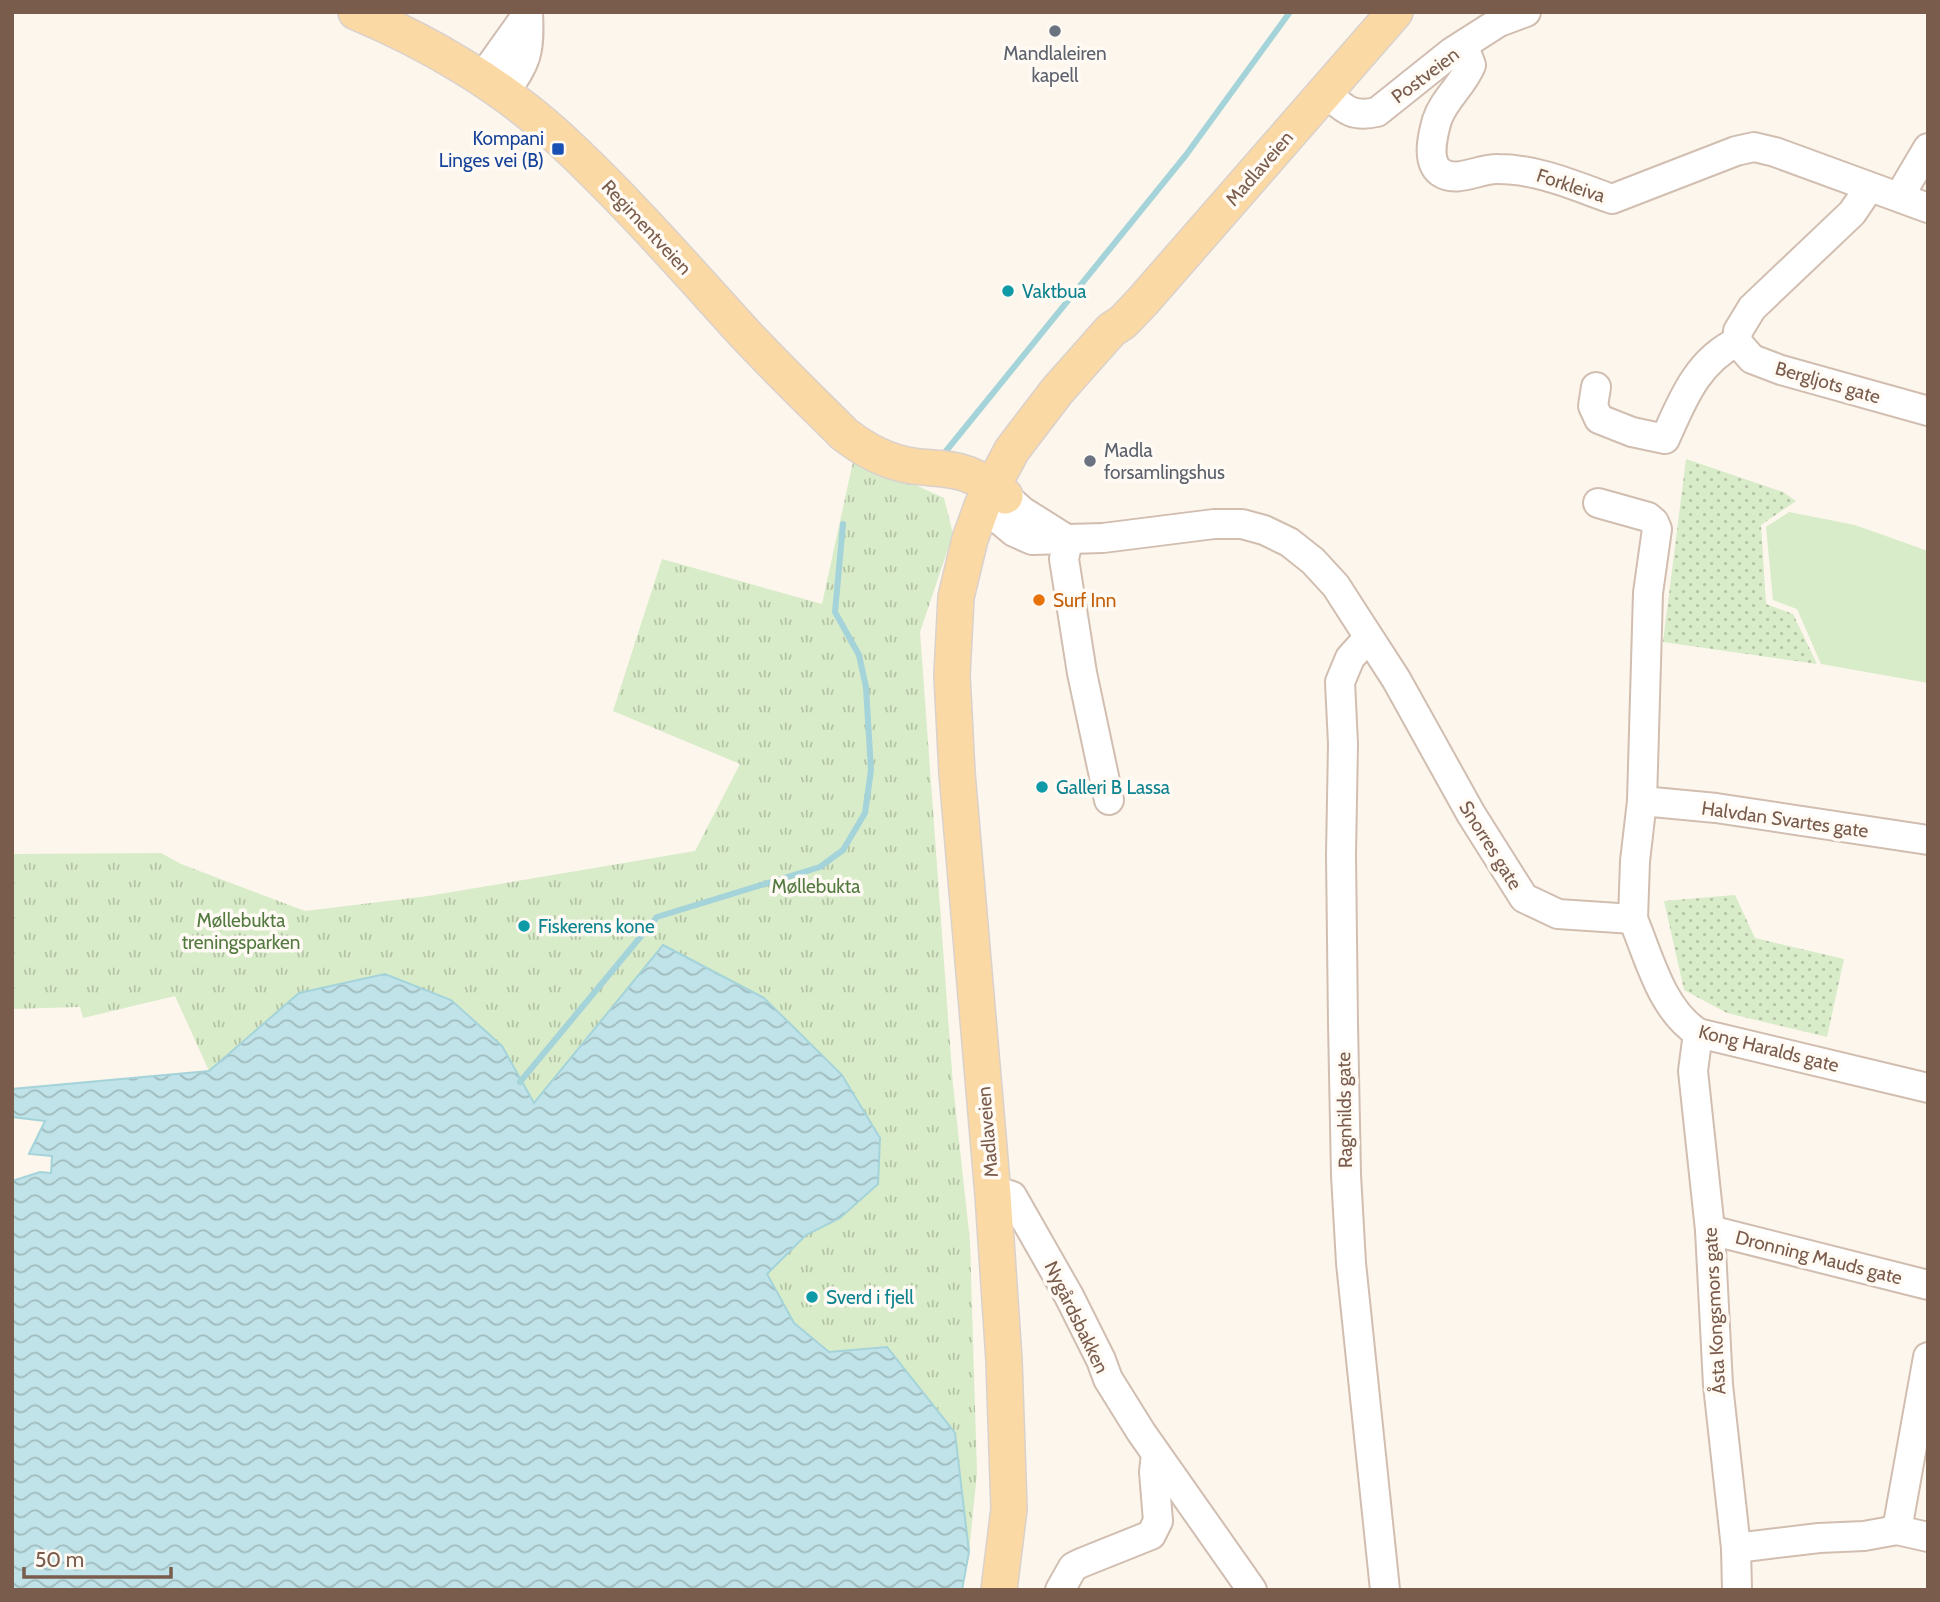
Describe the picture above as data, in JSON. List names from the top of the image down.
{
  "streets": {
    "main road": ["Madlaveien", "Regimentveien"],
    "street": [
      "Postveien",
      "Forkleiva",
      "Bergljots gate",
      "Halvdan Svartes gate",
      "Snorres gate",
      "Kong Haralds gate",
      "Ragnhilds gate",
      "Dronning Mauds gate",
      "Åsta Kongsmors gate",
      "Nygårdsbakken"
    ]
  },
  "crossings": [
    ["Postveien", "Madlaveien"],
    ["Postveien", "Forkleiva"],
    ["Madlaveien", "Regimentveien"],
    ["Madlaveien", "Snorres gate"],
    ["Madlaveien", "Nygårdsbakken"],
    ["Regimentveien", "Snorres gate"],
    ["Snorres gate", "Kong Haralds gate"],
    ["Snorres gate", "Ragnhilds gate"],
    ["Kong Haralds gate", "Åsta Kongsmors gate"],
    ["Dronning Mauds gate", "Åsta Kongsmors gate"]
  ],
  "parks": ["Møllebukta", "Møllebukta treningsparken"],
  "places": {
    "other": [
      "Mandlaleiren kapell",
      "Vaktbua",
      "Madla forsamlingshus",
      "Surf Inn",
      "Galleri B Lassa",
      "Fiskerens kone",
      "Sverd i fjell"
    ],
    "transit": ["Kompani Linges vei (B)"]
  },
  "scale_bar": "50 m"
}
